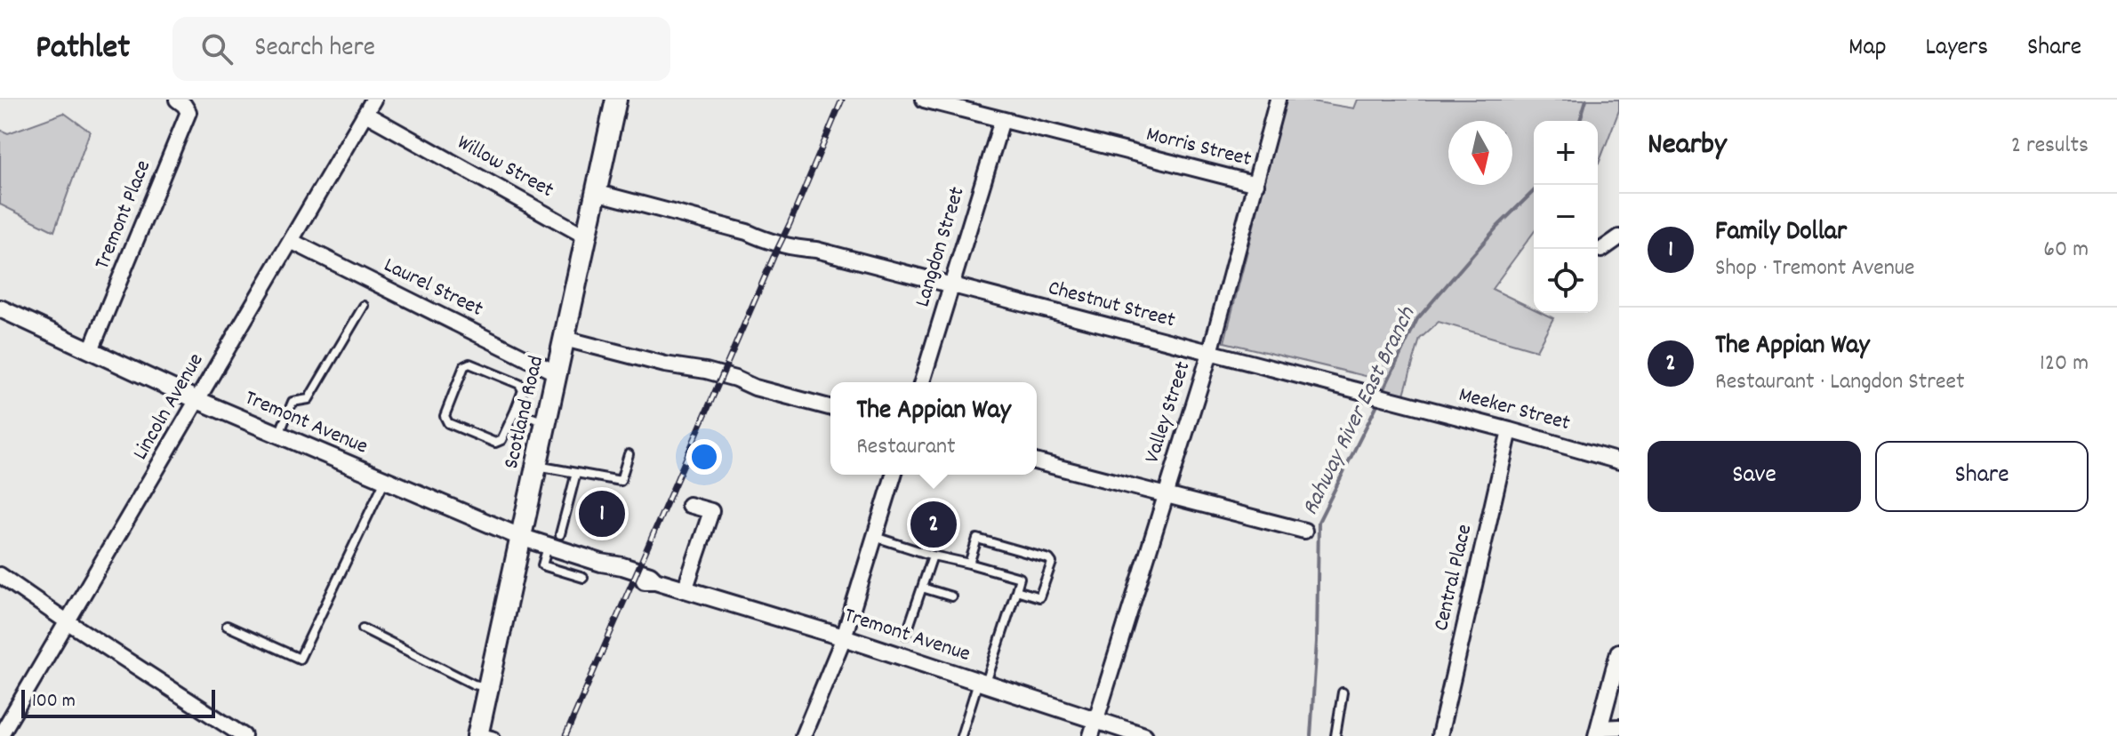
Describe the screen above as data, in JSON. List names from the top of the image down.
{
  "streets": {
    "main road": ["Scotland Road"],
    "street": [
      "Morris Street",
      "Willow Street",
      "Tremont Place",
      "Langdon Street",
      "Laurel Street",
      "Chestnut Street",
      "Lincoln Avenue",
      "Meeker Street",
      "Valley Street",
      "Tremont Avenue",
      "Central Place"
    ]
  },
  "crossings": [
    ["Morris Street", "Langdon Street"],
    ["Morris Street", "Valley Street"],
    ["Willow Street", "Lincoln Avenue"],
    ["Willow Street", "Scotland Road"],
    ["Tremont Place", "Tremont Avenue"],
    ["Langdon Street", "Chestnut Street"],
    ["Laurel Street", "Lincoln Avenue"],
    ["Laurel Street", "Scotland Road"],
    ["Chestnut Street", "Meeker Street"],
    ["Chestnut Street", "Scotland Road"],
    ["Chestnut Street", "Valley Street"],
    ["Lincoln Avenue", "Tremont Avenue"],
    ["Meeker Street", "Central Place"],
    ["Scotland Road", "Tremont Avenue"],
    ["Valley Street", "Tremont Avenue"]
  ],
  "water": ["Rahway River East Branch"],
  "scale_bar": "100 m",
  "north": "bottom",
  "page": {
    "header": "Pathlet",
    "search": "Search here",
    "nav": ["Map", "Layers", "Share"],
    "heading": ["Nearby", "2 results"],
    "map_buttons": ["+", "−"],
    "list": [
      {
        "mark": "1",
        "name": "Family Dollar",
        "note": "Shop · Tremont Avenue",
        "value": "60 m"
      },
      {
        "mark": "2",
        "name": "The Appian Way",
        "note": "Restaurant · Langdon Street",
        "value": "120 m"
      }
    ],
    "popup": ["The Appian Way", "Restaurant"],
    "buttons": ["Save", "Share"],
    "pins": ["1", "2"],
    "scale": "100 m"
  }
}
